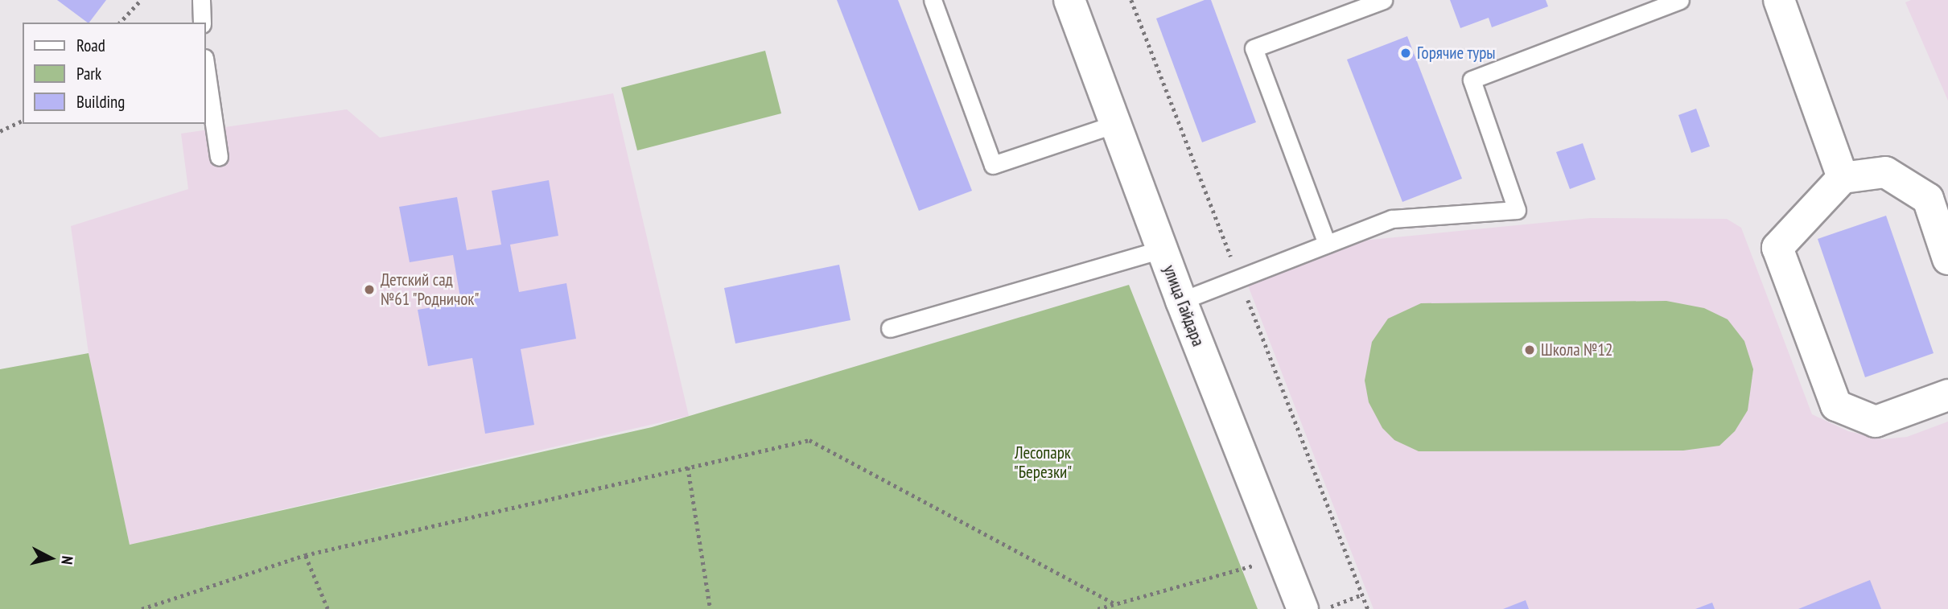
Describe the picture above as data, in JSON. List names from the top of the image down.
{
  "streets": {
    "street": ["улица Гайдара"]
  },
  "parks": ["Лесопарк \"Березки\""],
  "places": ["Горячие туры", "Детский сад №61 \"Родничок\"", "Школа №12"],
  "legend": ["Road", "Park", "Building"],
  "north": "right"
}
